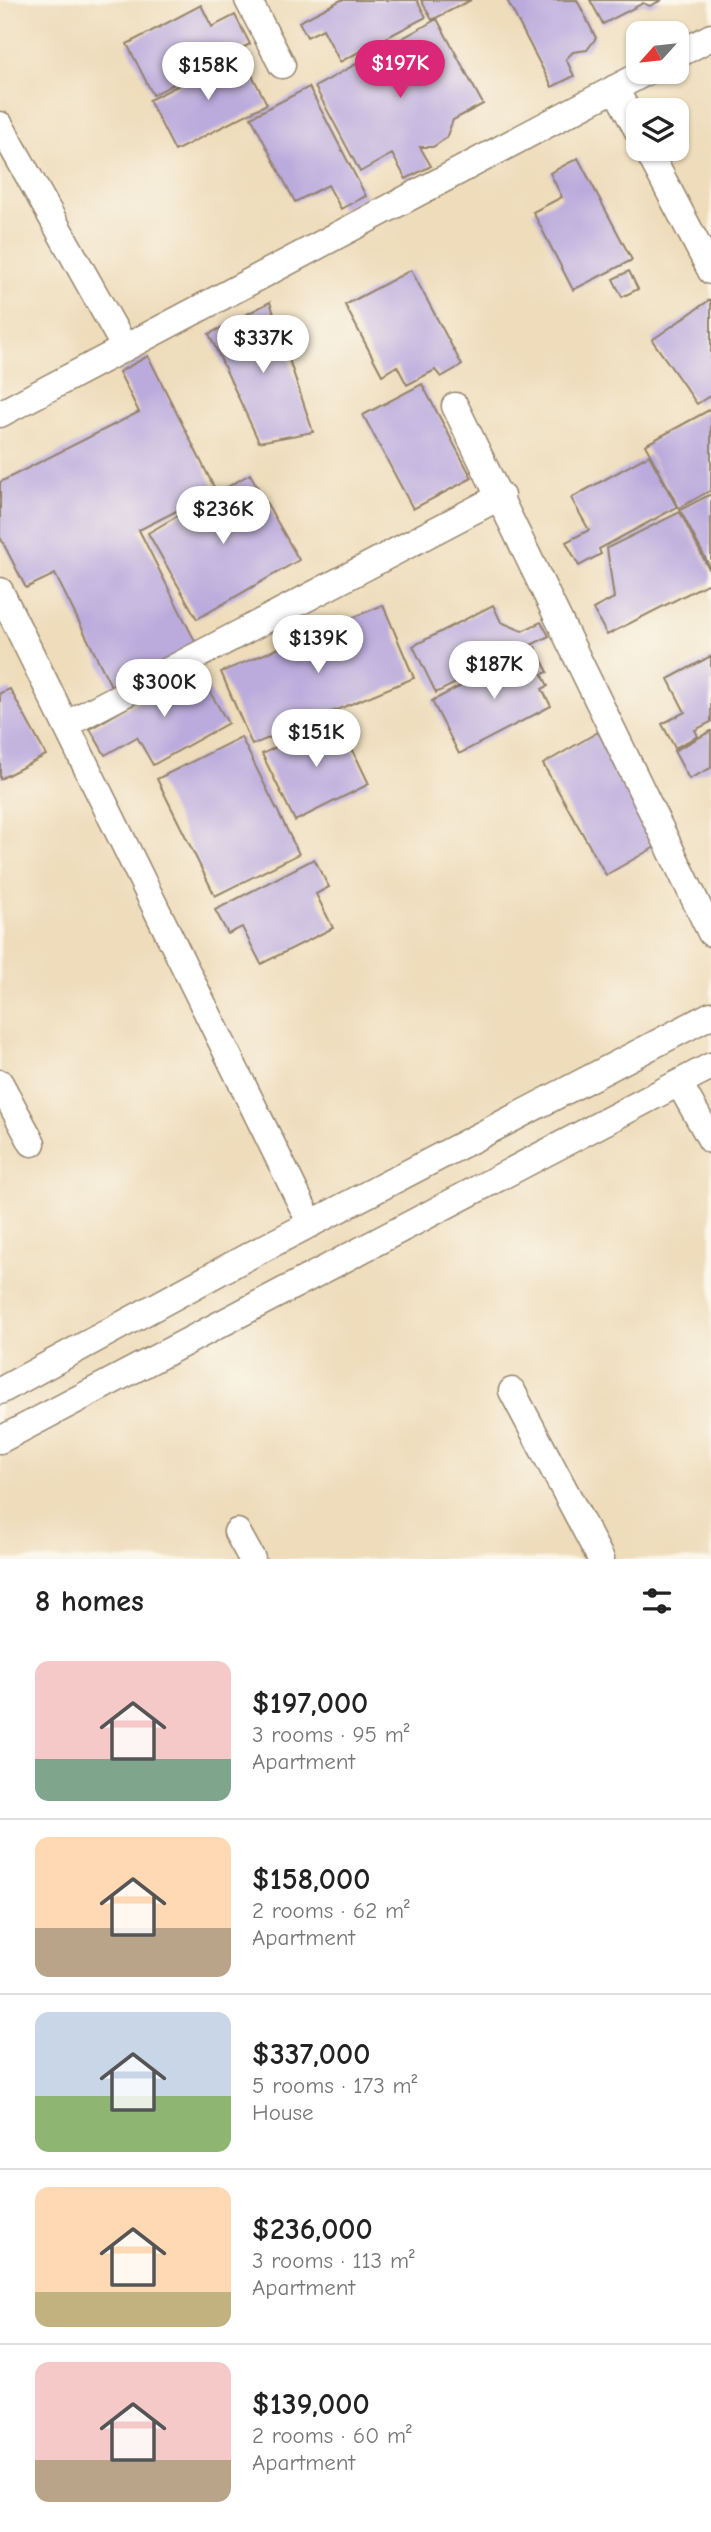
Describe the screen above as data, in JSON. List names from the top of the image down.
{
  "north": "bottom left",
  "page": {
    "price": [
      "$197K",
      "$158K",
      "$337K",
      "$236K",
      "$139K",
      "$187K",
      "$300K",
      "$151K"
    ],
    "heading": "8 homes",
    "list": [
      {
        "name": "$197,000",
        "note": "3 rooms · 95 m² · Apartment"
      },
      {
        "name": "$158,000",
        "note": "2 rooms · 62 m² · Apartment"
      },
      {
        "name": "$337,000",
        "note": "5 rooms · 173 m² · House"
      },
      {
        "name": "$236,000",
        "note": "3 rooms · 113 m² · Apartment"
      },
      {
        "name": "$139,000",
        "note": "2 rooms · 60 m² · Apartment"
      }
    ]
  }
}
